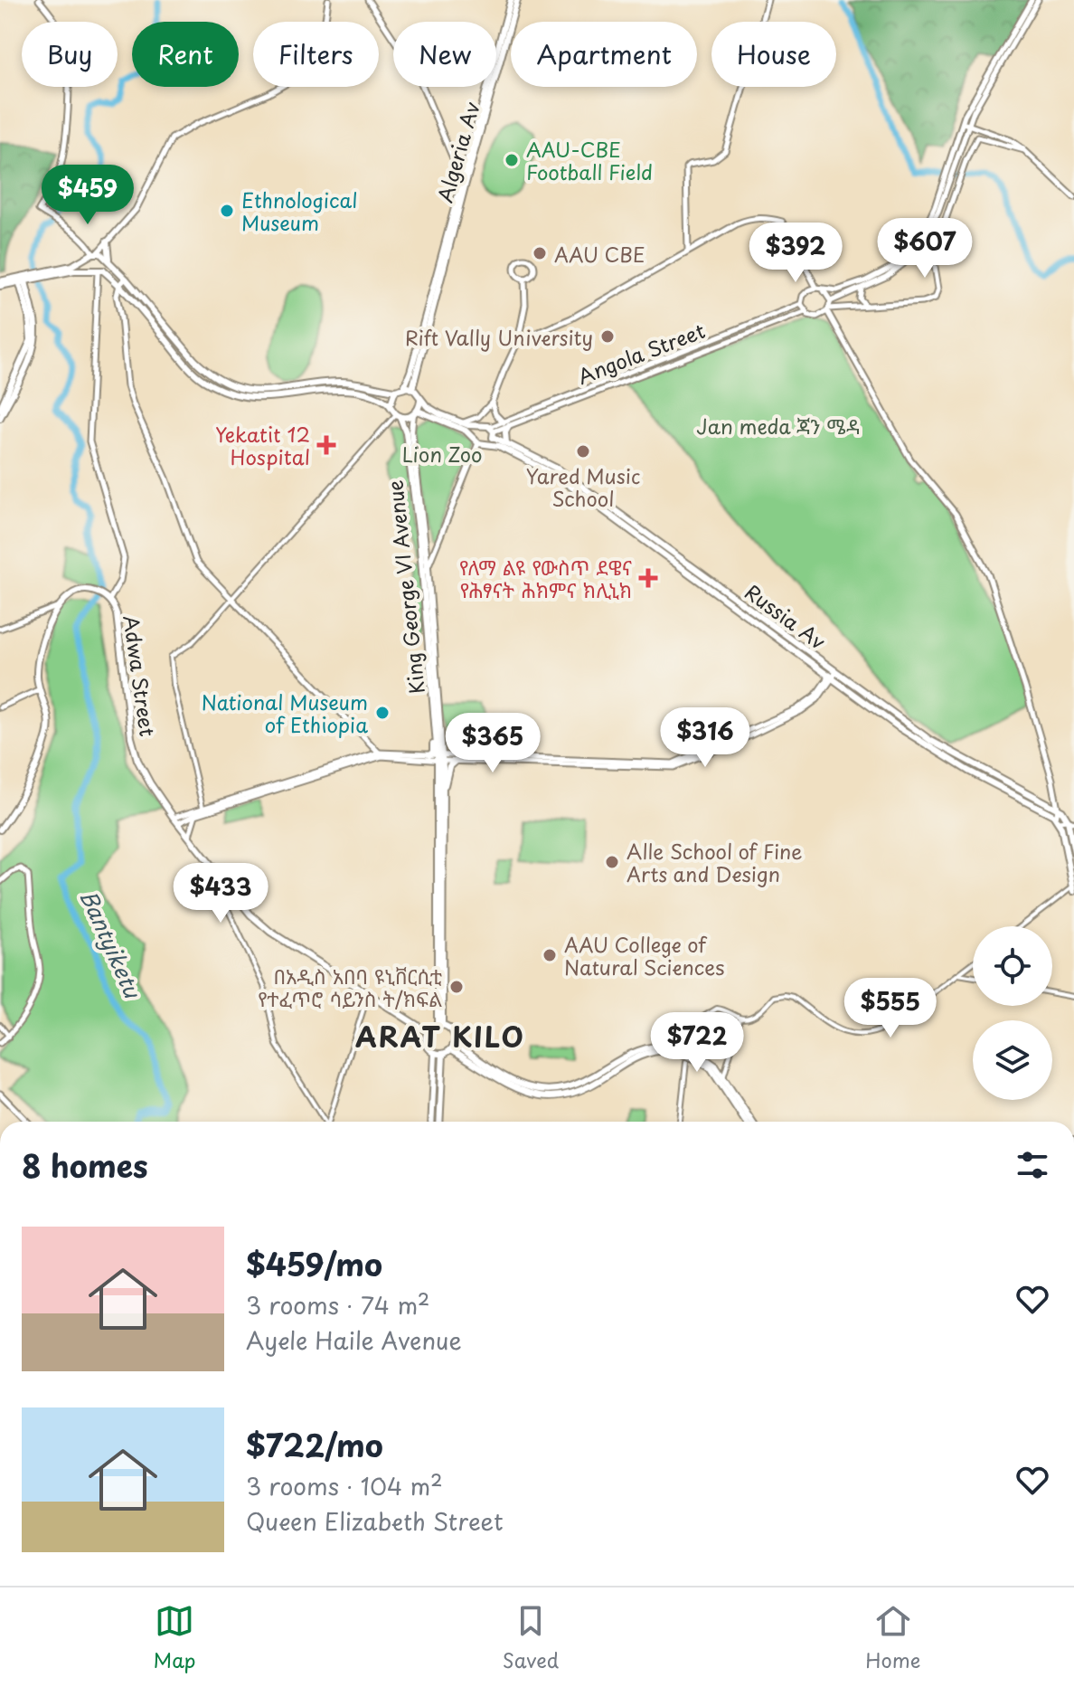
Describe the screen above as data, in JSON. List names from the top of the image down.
{
  "streets": {
    "main road": [
      "Algeria Av",
      "Angola Street",
      "King George VI Avenue",
      "Russia Av",
      "Adwa Street"
    ]
  },
  "crossings": [
    ["Angola Street", "Russia Av"],
    ["King George VI Avenue", "Adwa Street"]
  ],
  "districts": ["ARAT KILO"],
  "water": ["Bantyiketu"],
  "parks": ["Jan meda ጃን ሜዳ", "Lion Zoo"],
  "places": {
    "other": [
      "AAU-CBE Football Field",
      "Ethnological Museum",
      "AAU CBE",
      "Rift Vally University",
      "Yared Music School",
      "National Museum of Ethiopia",
      "Alle School of Fine Arts and Design",
      "AAU College of Natural Sciences",
      "በአዲስ አበባ ዩኒቨርሲቲ የተፈጥሮ ሳይንስ ት/ክፍል"
    ],
    "health": ["Yekatit 12 Hospital", "የለማ ልዩ የውስጥ ደዌና የሕፃናት ሕክምና ክሊኒክ"]
  },
  "page": {
    "chip": [
      "Buy",
      "Rent",
      "Filters",
      "New",
      "Apartment",
      "House"
    ],
    "price": [
      "$459",
      "$607",
      "$392",
      "$316",
      "$365",
      "$433",
      "$555",
      "$722"
    ],
    "heading": "8 homes",
    "list": [
      {
        "name": "$459/mo",
        "note": "3 rooms · 74 m² · Ayele Haile Avenue"
      },
      {
        "name": "$722/mo",
        "note": "3 rooms · 104 m² · Queen Elizabeth Street"
      }
    ],
    "tabs": ["Map", "Saved", "Home"]
  }
}
